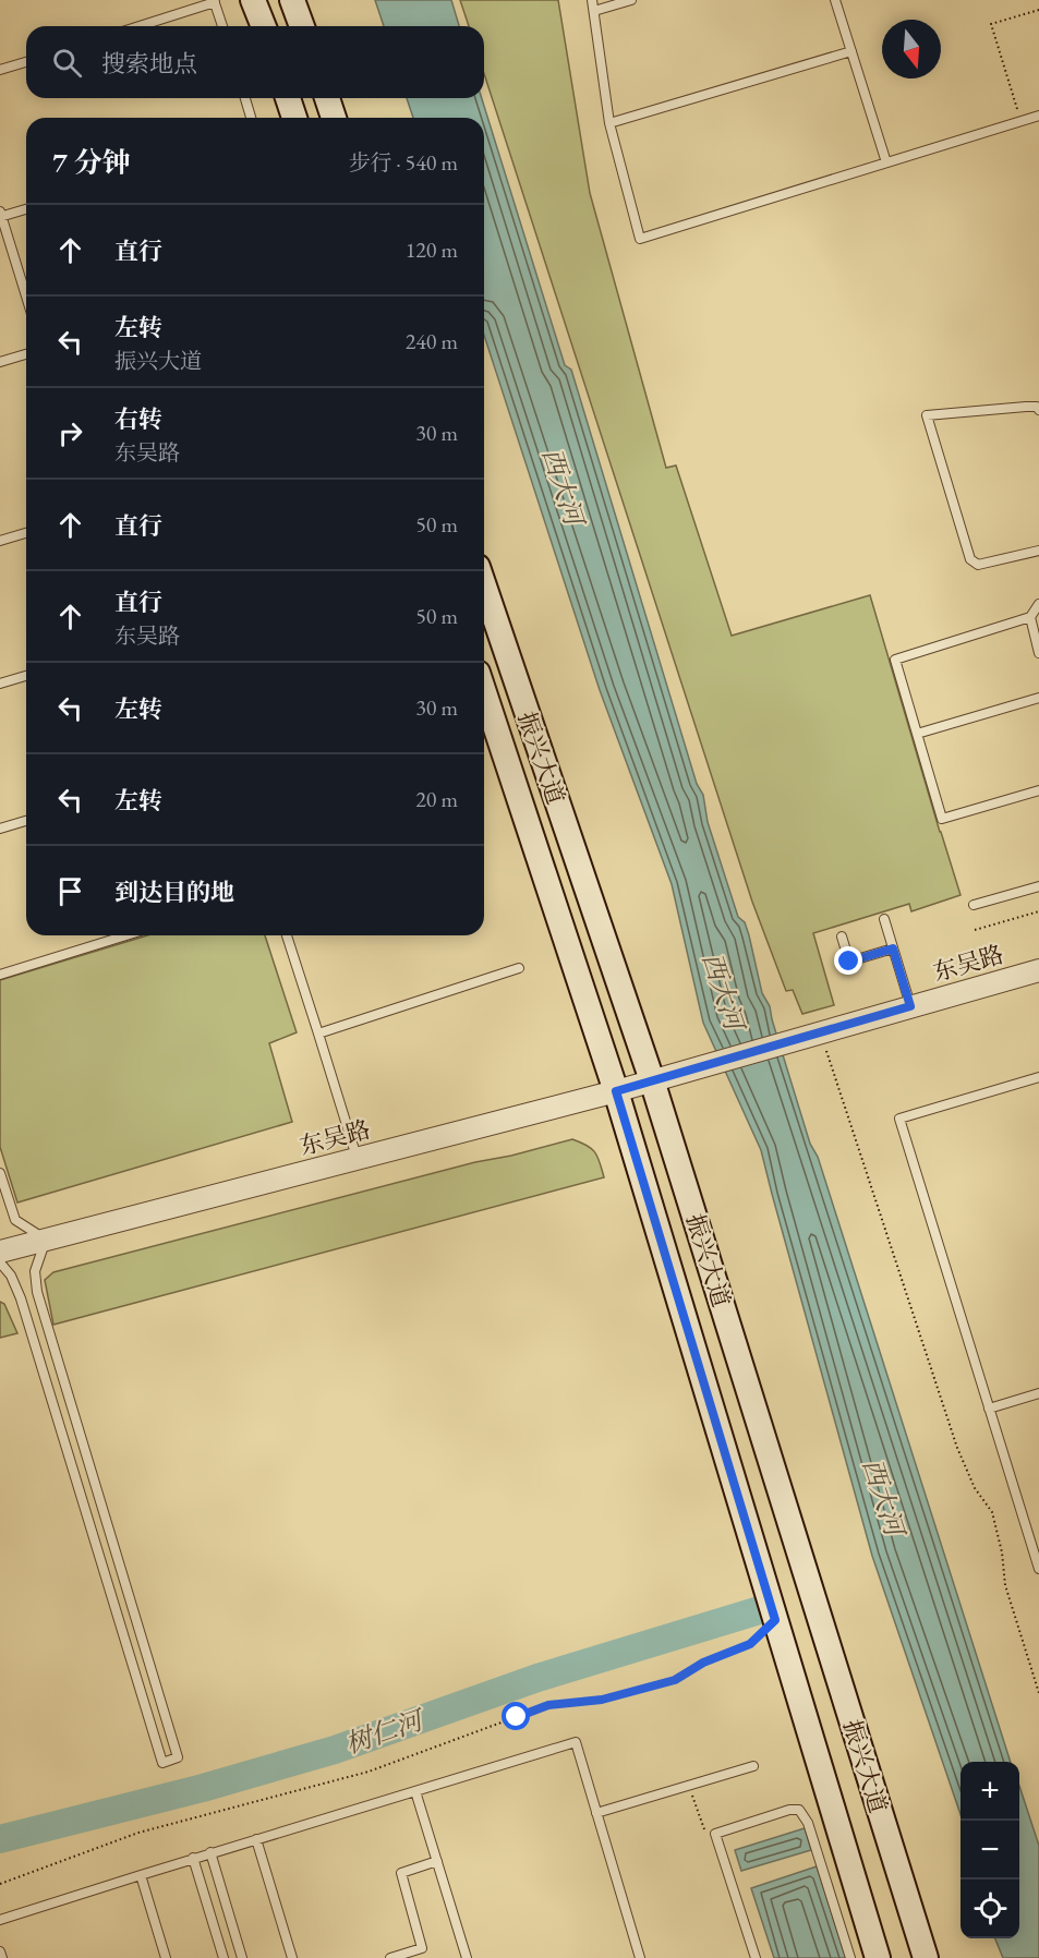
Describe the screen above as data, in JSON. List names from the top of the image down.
{
  "streets": {
    "main road": ["振兴大道"],
    "street": ["东吴路"]
  },
  "crossings": [
    ["振兴大道", "东吴路"]
  ],
  "water": ["西大河", "树仁河"],
  "north": "bottom",
  "page": {
    "search": "搜索地点",
    "heading": ["7 分钟", "步行 · 540 m"],
    "list": [
      ["直行", "120 m"],
      ["左转", "振兴大道", "240 m"],
      ["右转", "东吴路", "30 m"],
      ["直行", "50 m"],
      ["直行", "东吴路", "50 m"],
      ["左转", "30 m"],
      ["左转", "20 m"],
      "到达目的地"
    ],
    "map_buttons": ["+", "−"]
  }
}
